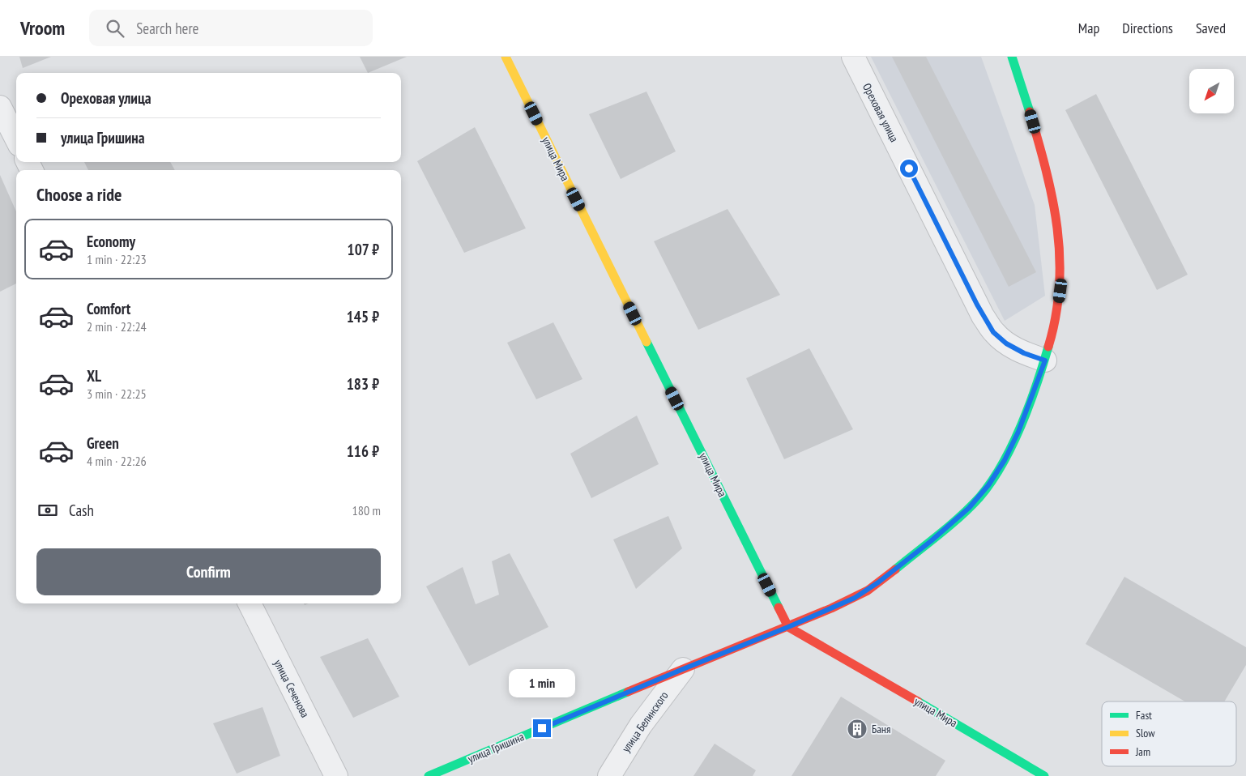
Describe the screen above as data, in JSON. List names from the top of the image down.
{
  "streets": {
    "street": [
      "Ореховая улица",
      "улица Мира",
      "улица Сеченова",
      "улица Белинского",
      "улица Гришина"
    ]
  },
  "crossings": [
    ["Ореховая улица", "улица Гришина"],
    ["улица Мира", "улица Гришина"],
    ["улица Белинского", "улица Гришина"]
  ],
  "places": {
    "building": ["Баня"]
  },
  "legend": ["Fast", "Slow", "Jam"],
  "north": "bottom left",
  "page": {
    "header": "Vroom",
    "search": "Search here",
    "nav": ["Map", "Directions", "Saved"],
    "banner": ["Ореховая улица", "улица Гришина"],
    "heading": "Choose a ride",
    "list": [
      {
        "name": "Economy",
        "note": "1 min · 22:23",
        "value": "107 ₽"
      },
      {
        "name": "Comfort",
        "note": "2 min · 22:24",
        "value": "145 ₽"
      },
      {
        "name": "XL",
        "note": "3 min · 22:25",
        "value": "183 ₽"
      },
      {
        "name": "Green",
        "note": "4 min · 22:26",
        "value": "116 ₽"
      }
    ],
    "pay": ["Cash", "180 m"],
    "buttons": "Confirm",
    "bubble": "1 min"
  }
}
